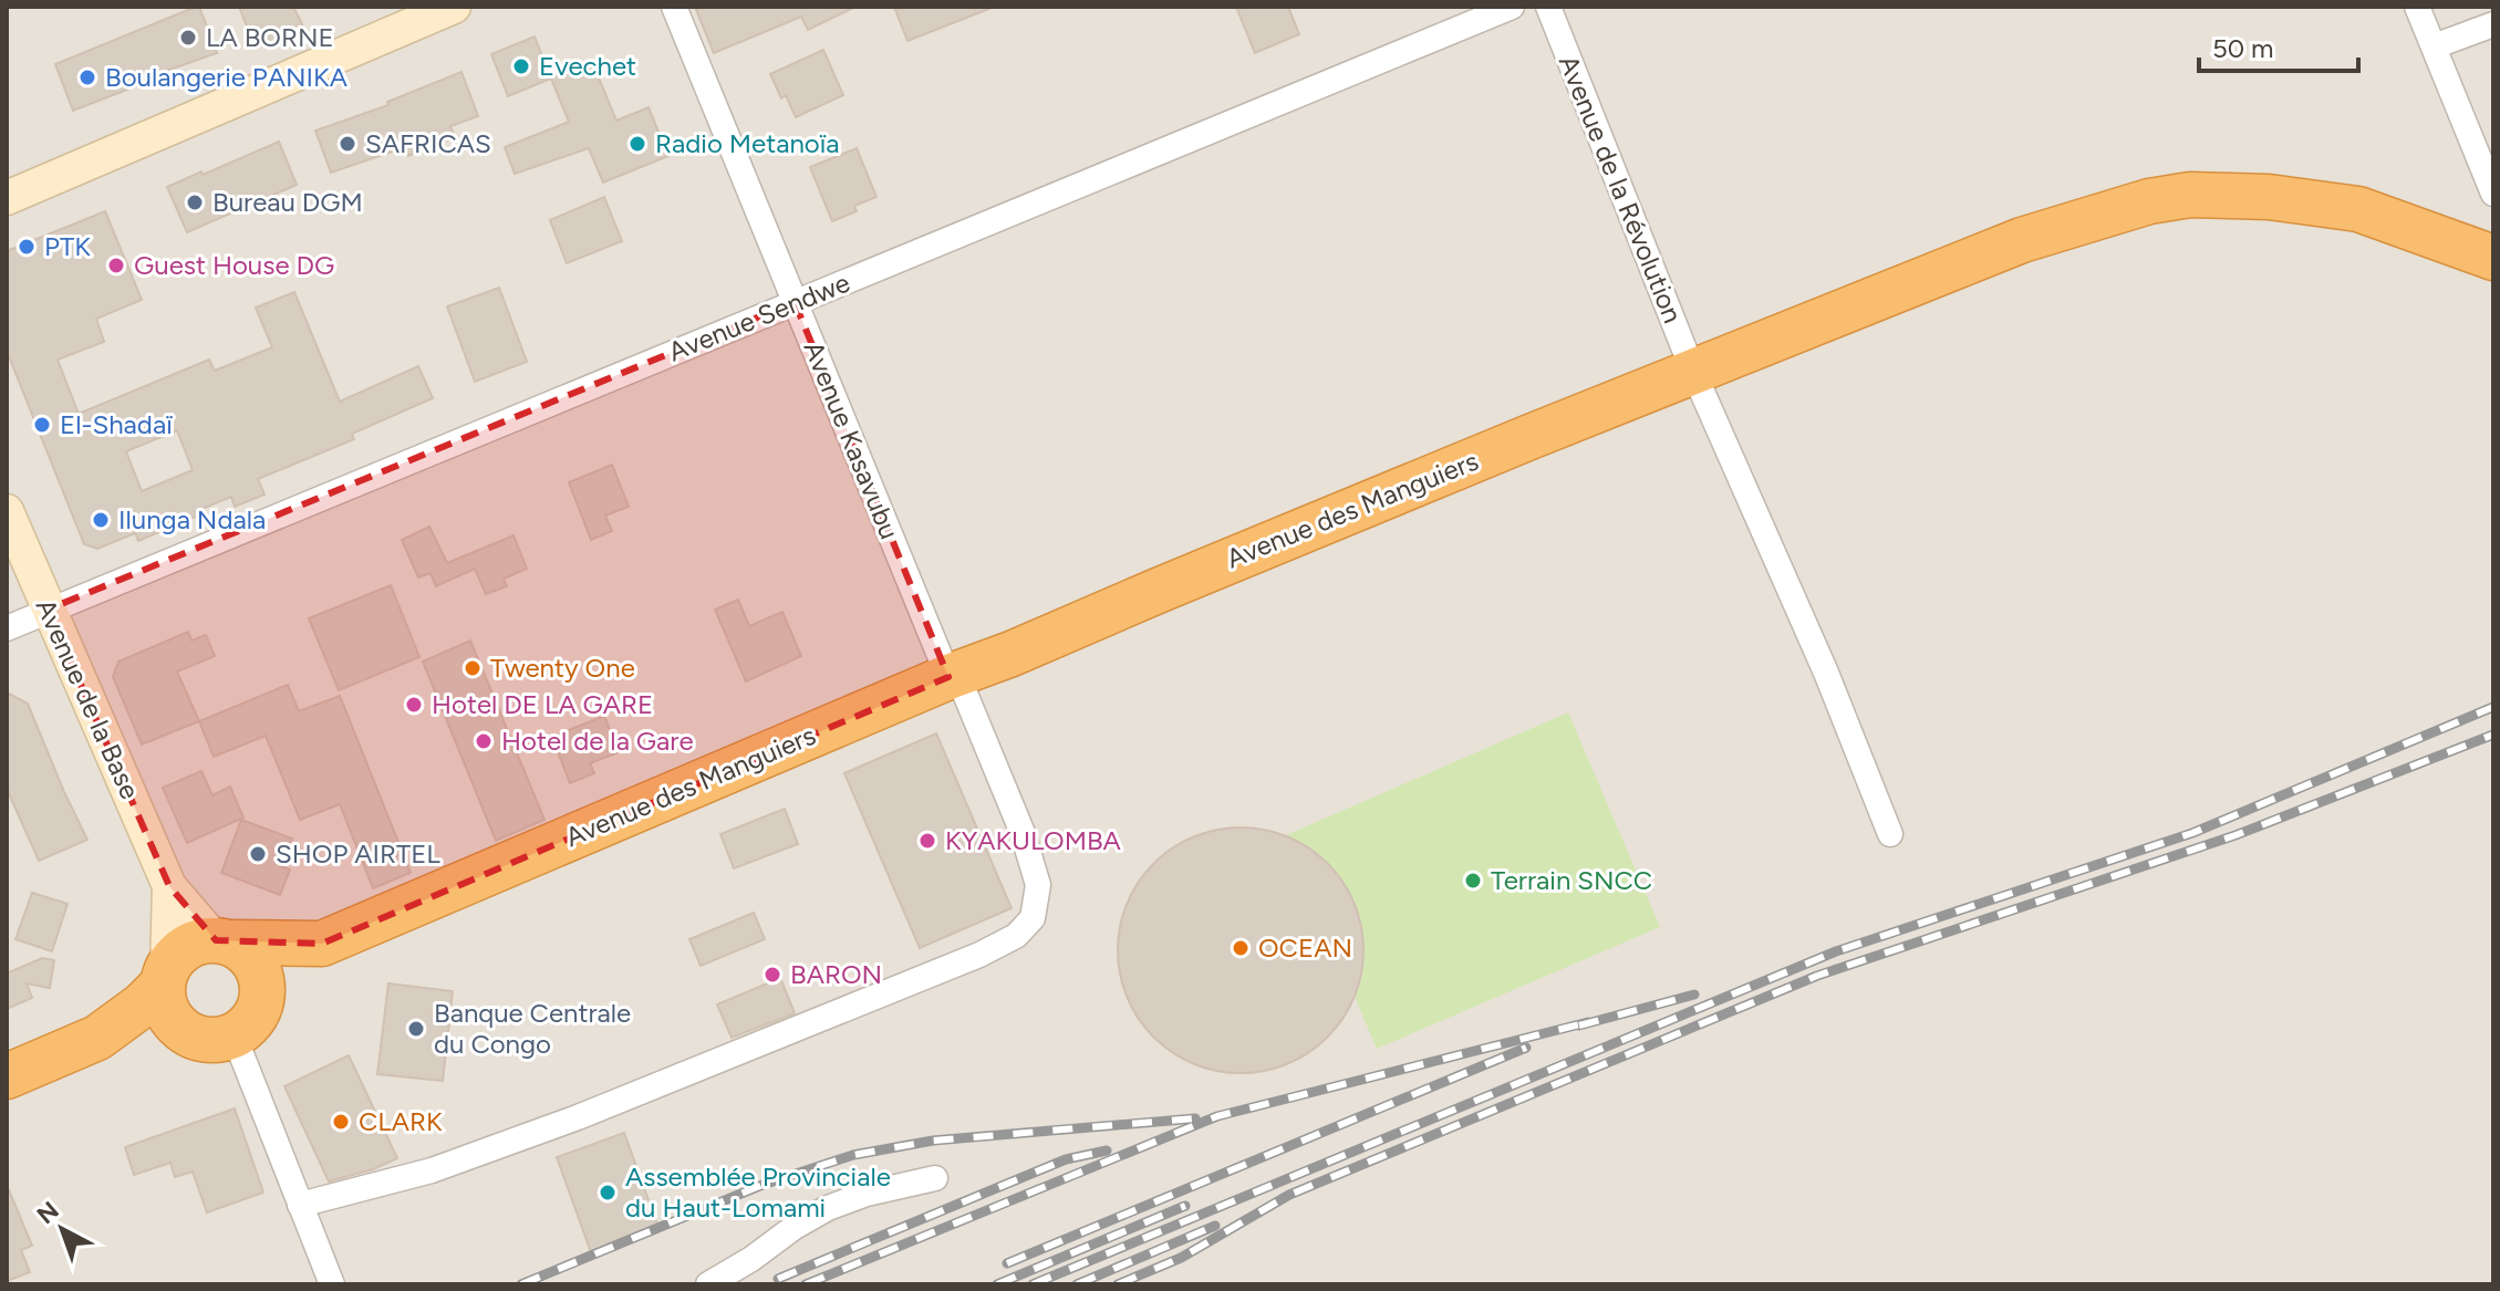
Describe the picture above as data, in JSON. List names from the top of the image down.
{
  "streets": {
    "highway": ["Avenue des Manguiers"],
    "main road": ["Avenue de la Base"],
    "street": ["Avenue de la Révolution", "Avenue Sendwe", "Avenue Kasavubu"]
  },
  "crossings": [
    ["Avenue de la Révolution", "Avenue des Manguiers"],
    ["Avenue Sendwe", "Avenue Kasavubu"],
    ["Avenue Sendwe", "Avenue de la Base"],
    ["Avenue Kasavubu", "Avenue des Manguiers"]
  ],
  "places": [
    "LA BORNE",
    "Evechet",
    "Boulangerie PANIKA",
    "SAFRICAS",
    "Radio Metanoïa",
    "Bureau DGM",
    "PTK",
    "Guest House DG",
    "El-Shadaï",
    "Ilunga Ndala",
    "Twenty One",
    "Hotel DE LA GARE",
    "Hotel de la Gare",
    "KYAKULOMBA",
    "SHOP AIRTEL",
    "Terrain SNCC",
    "OCEAN",
    "BARON",
    "Banque Centrale du Congo",
    "CLARK",
    "Assemblée Provinciale du Haut-Lomami"
  ],
  "scale_bar": "50 m",
  "north": "top left"
}
